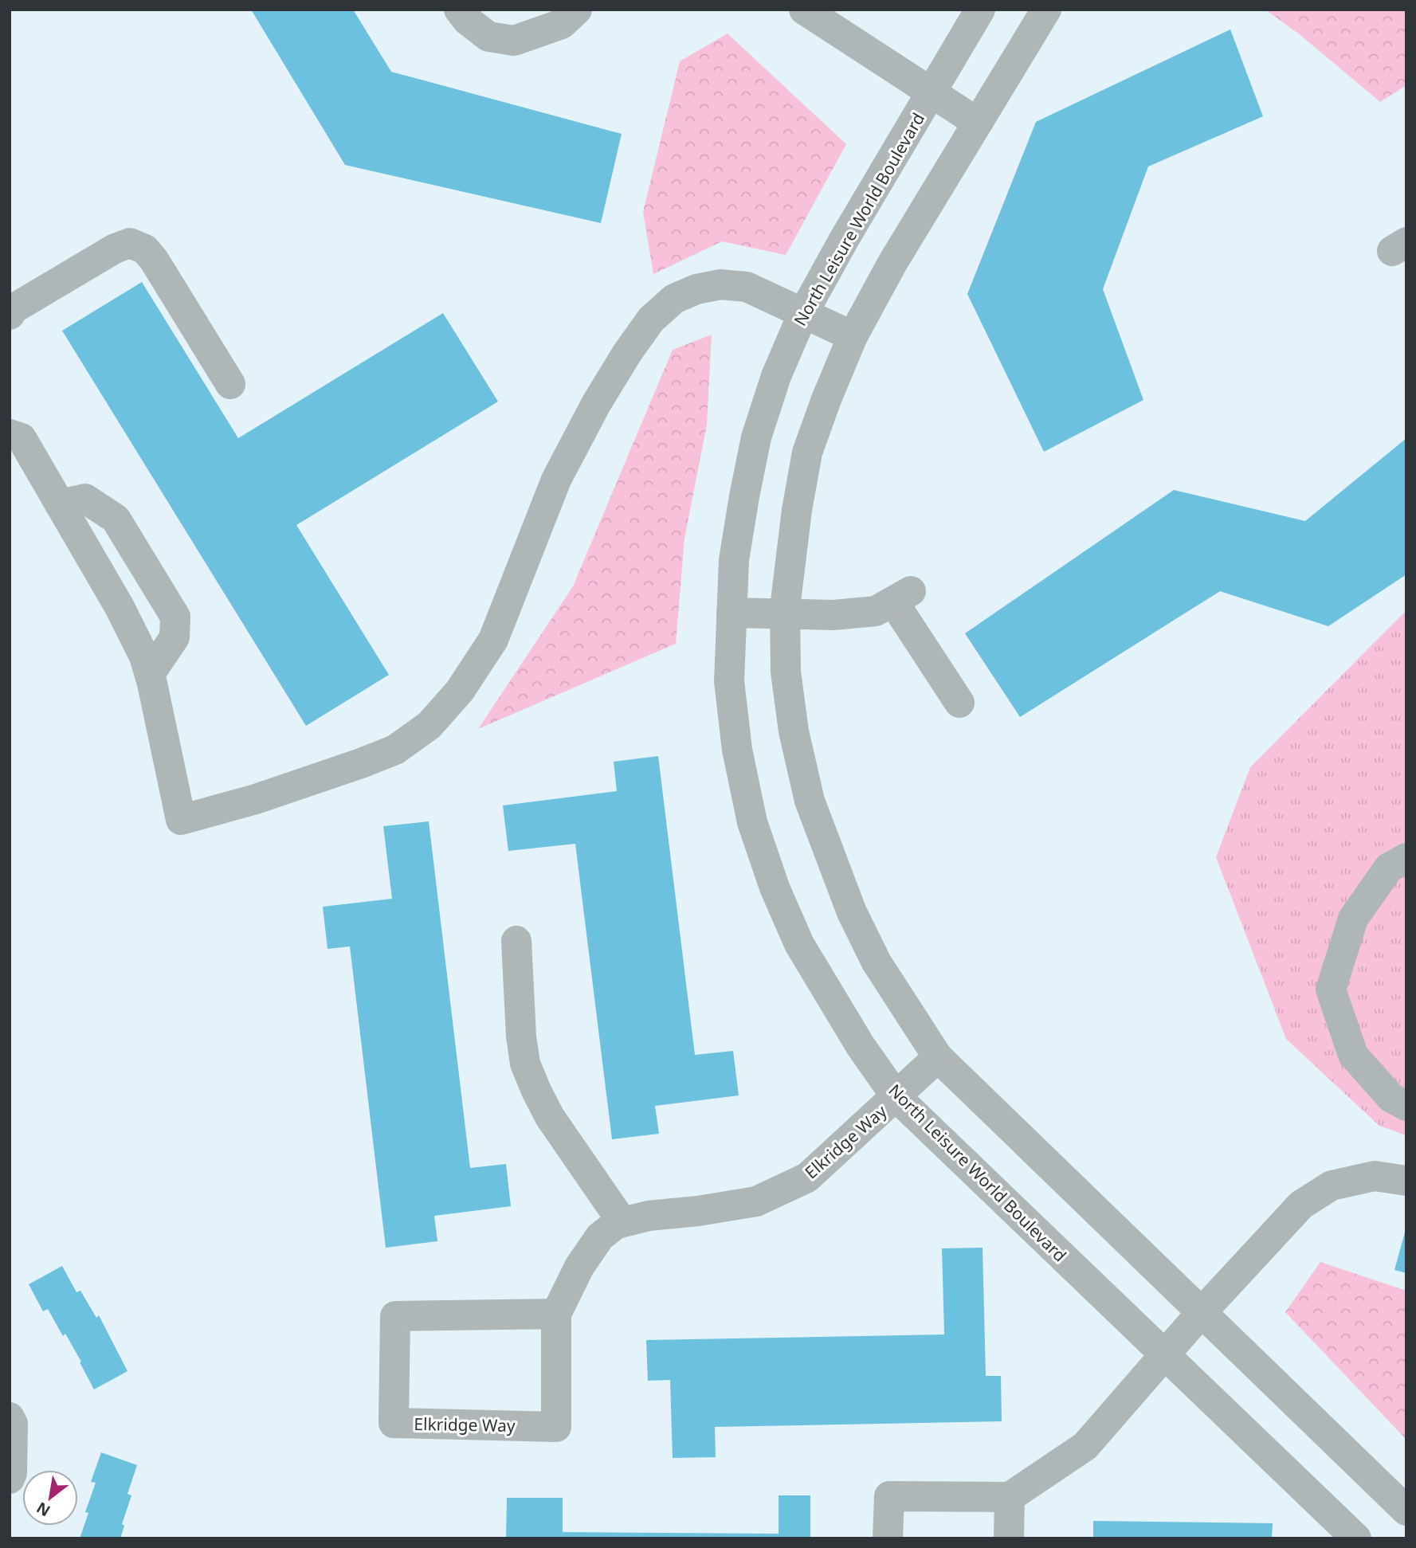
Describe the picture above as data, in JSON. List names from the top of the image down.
{
  "streets": {
    "street": ["North Leisure World Boulevard", "Elkridge Way"]
  },
  "crossings": [
    ["North Leisure World Boulevard", "Elkridge Way"]
  ],
  "north": "bottom left"
}
